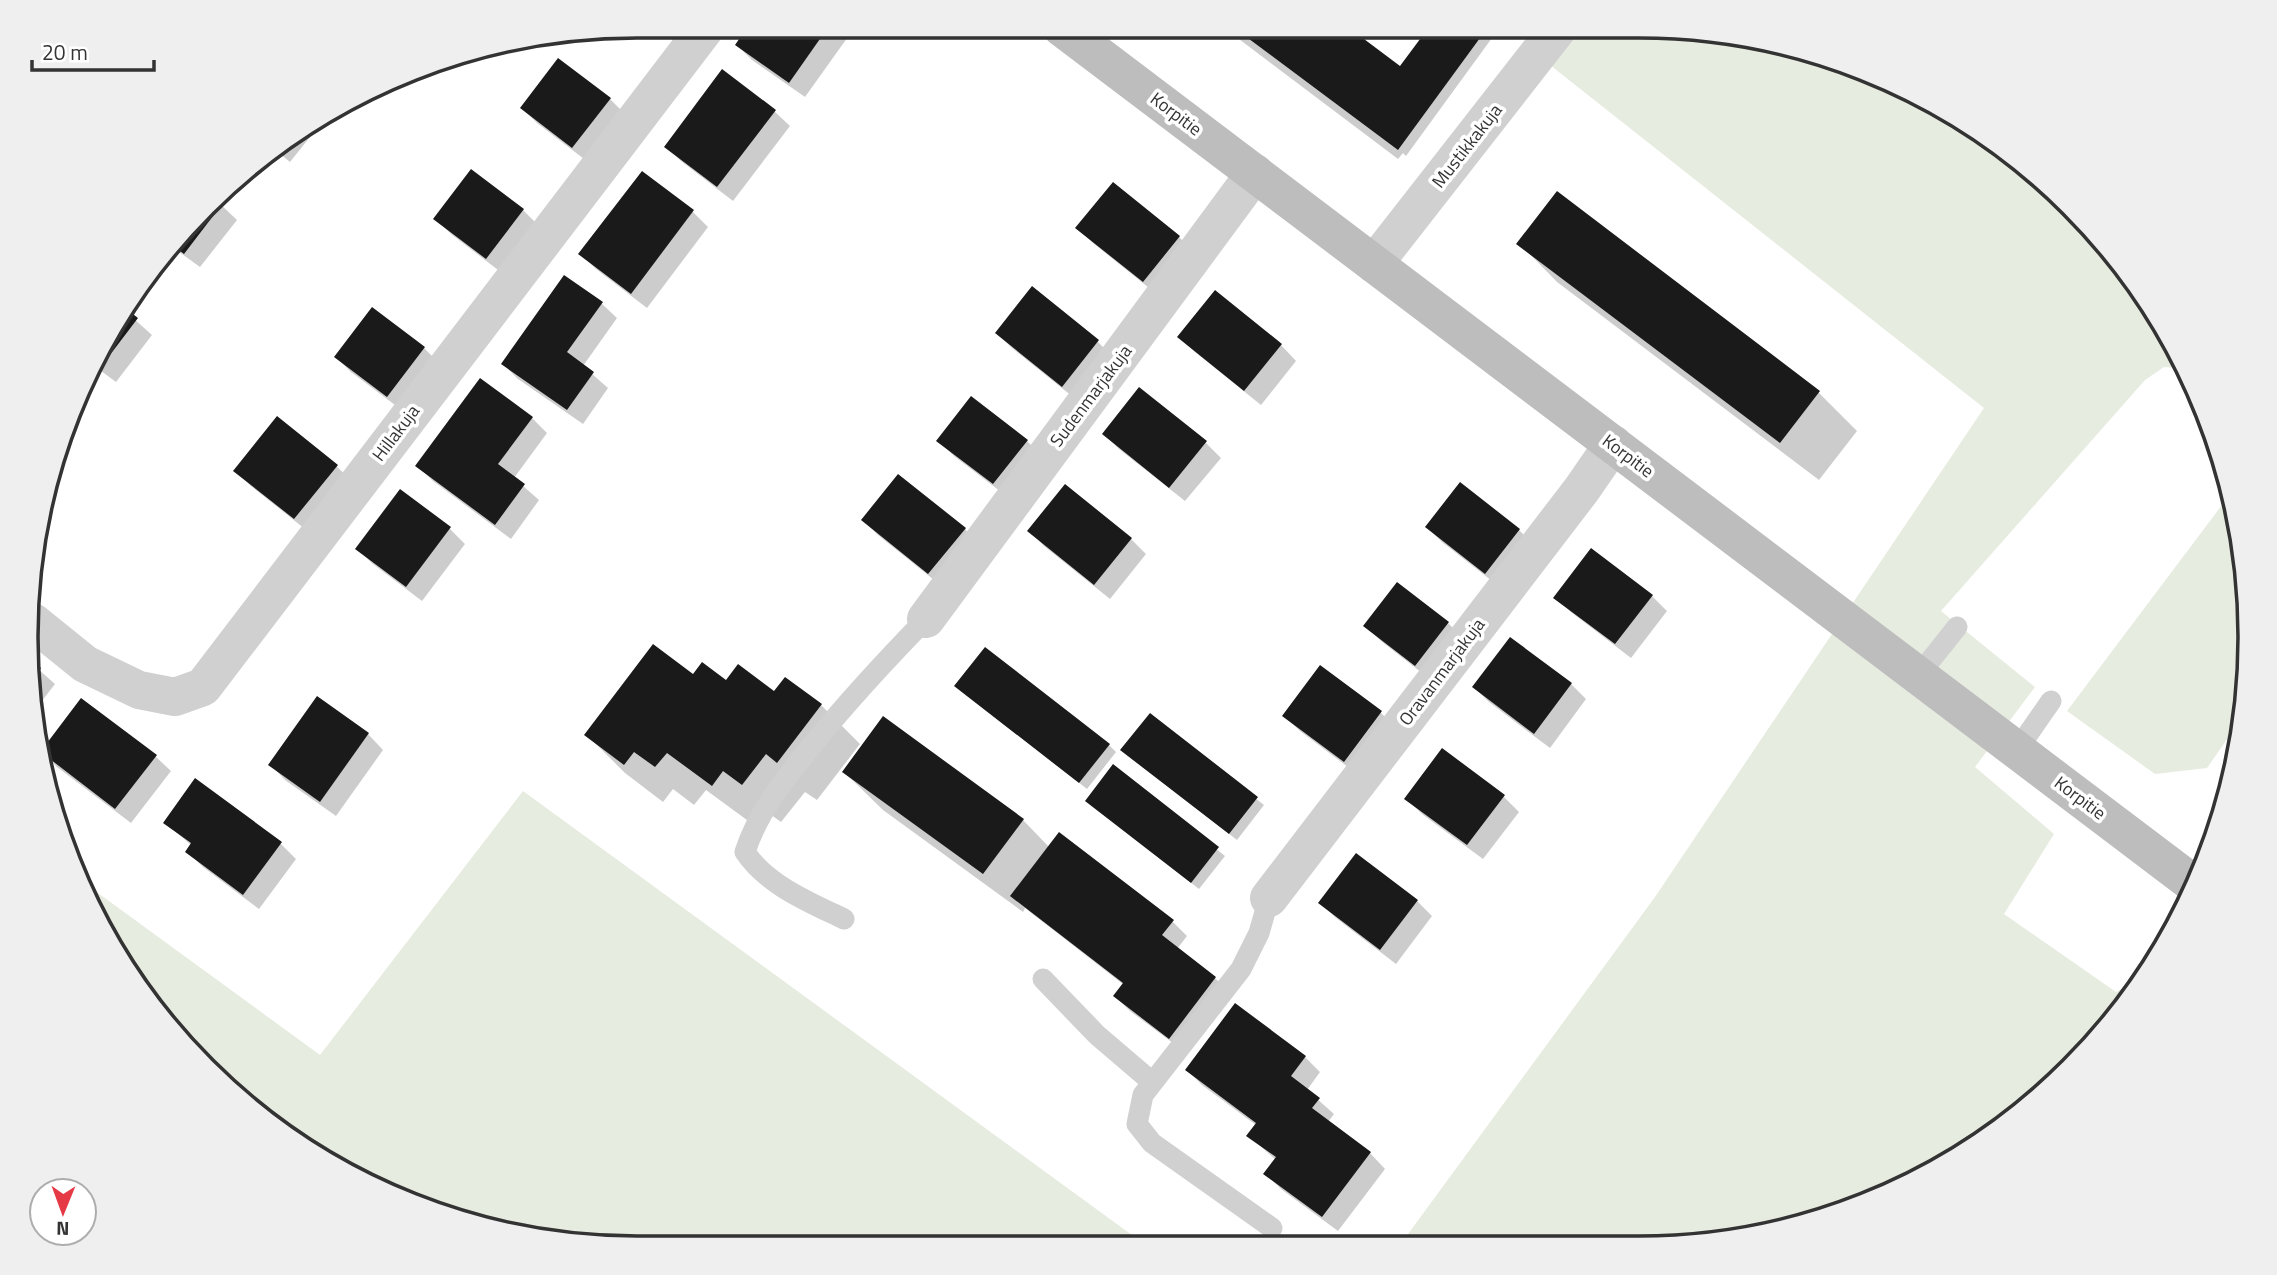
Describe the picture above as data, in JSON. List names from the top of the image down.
{
  "streets": {
    "street": [
      "Korpitie",
      "Mustikkakuja",
      "Sudenmarjakuja",
      "Hillakuja",
      "Oravanmarjakuja"
    ]
  },
  "crossings": [
    ["Korpitie", "Mustikkakuja"],
    ["Korpitie", "Sudenmarjakuja"],
    ["Korpitie", "Oravanmarjakuja"]
  ],
  "scale_bar": "20 m",
  "north": "bottom"
}
